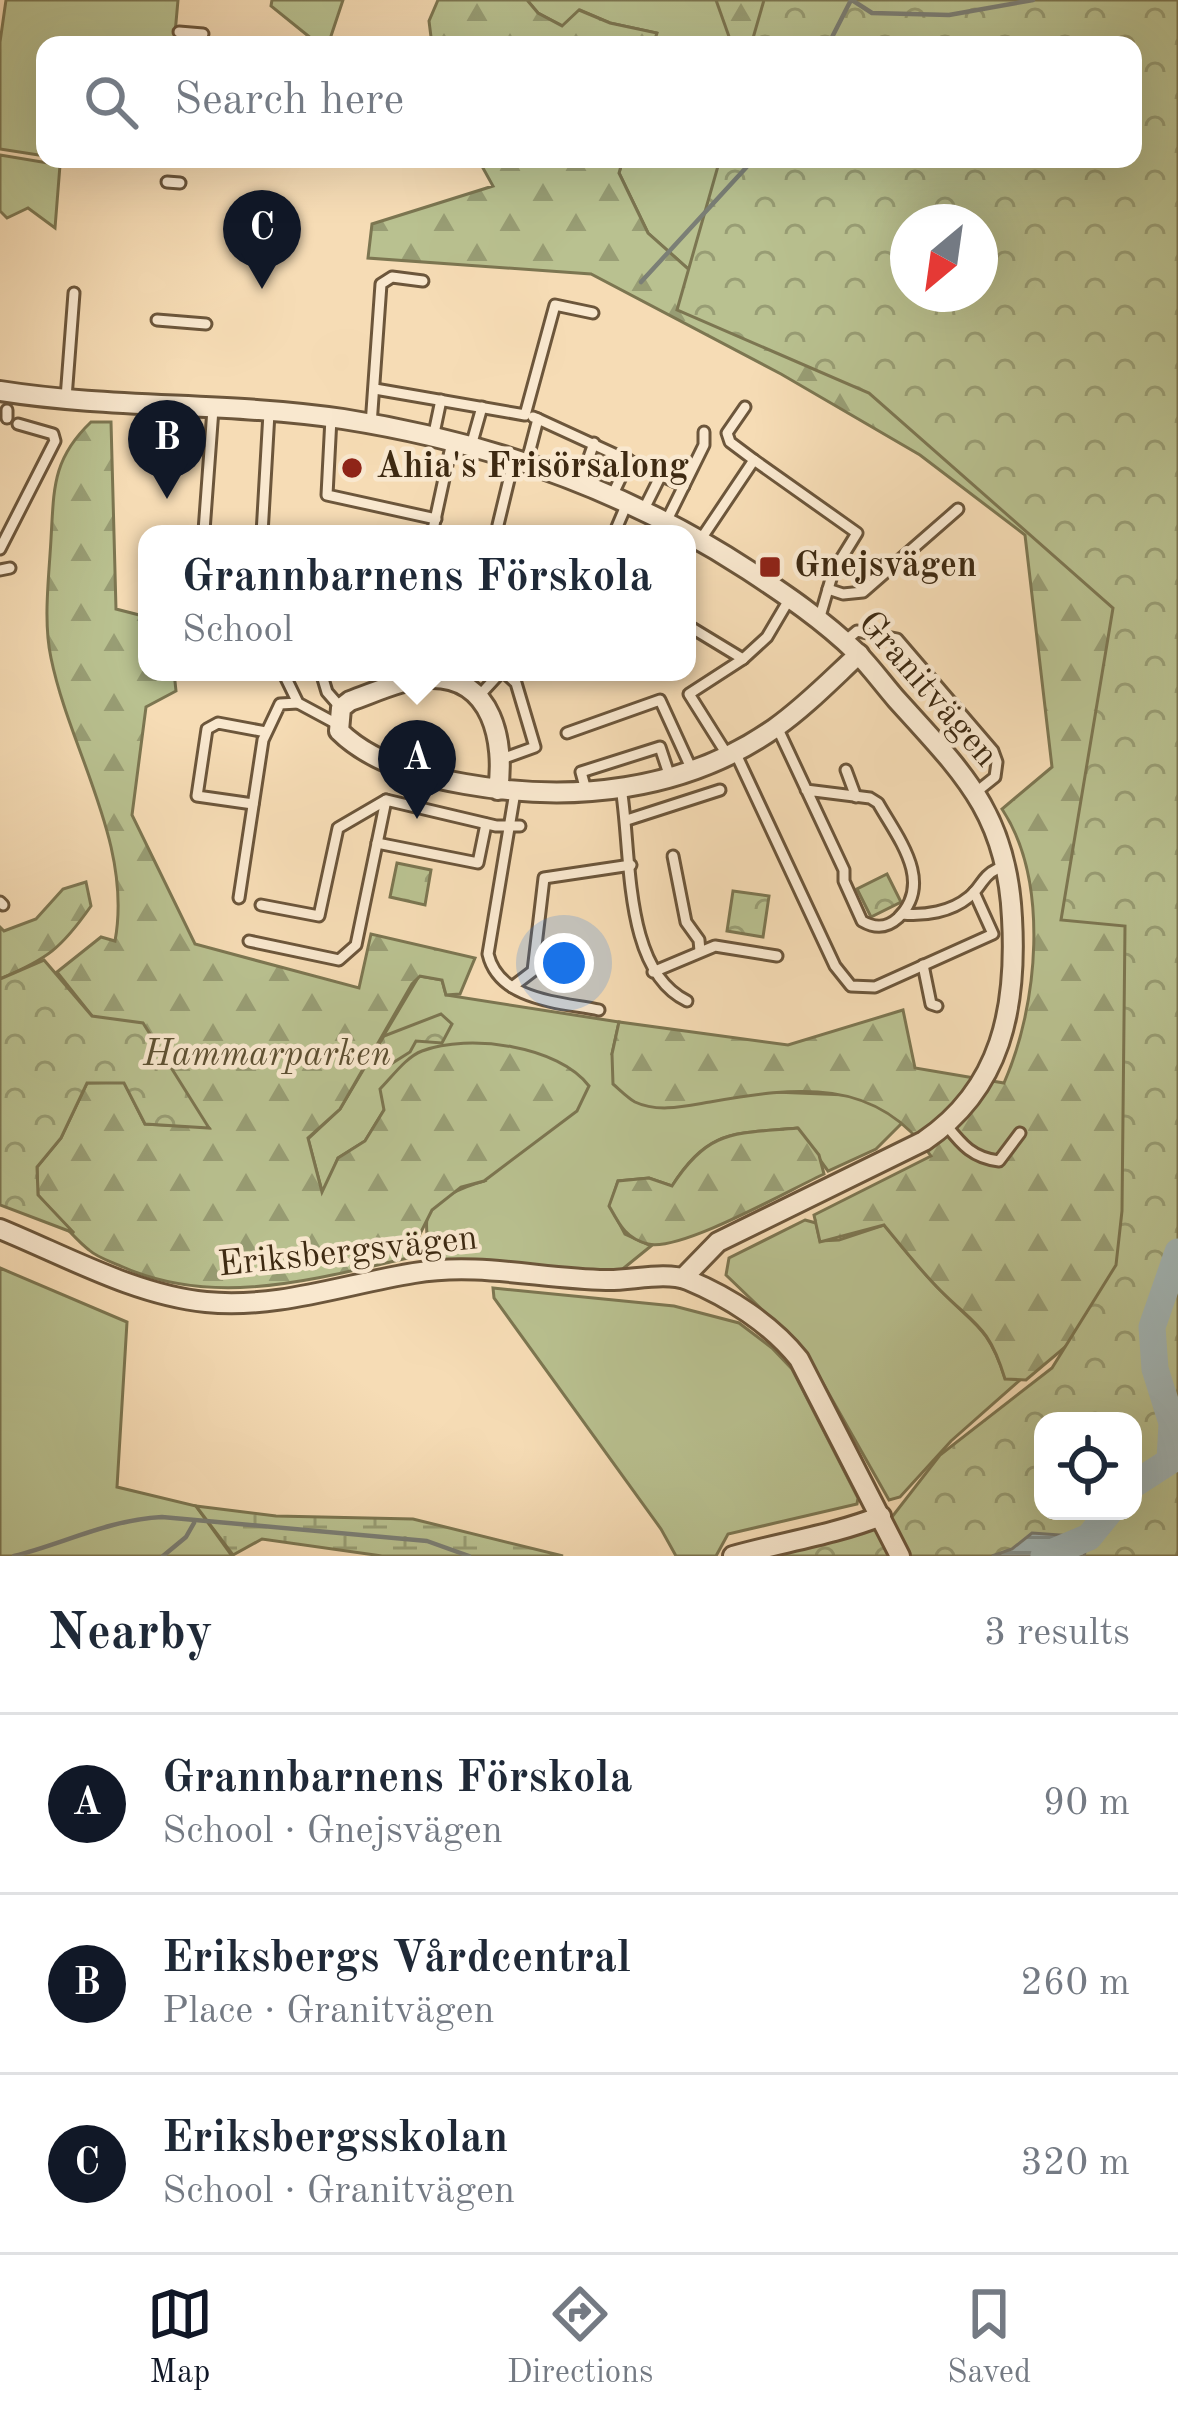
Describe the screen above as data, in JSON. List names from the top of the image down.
{
  "streets": {
    "street": ["Granitvägen", "Eriksbergsvägen"]
  },
  "crossings": [
    ["Granitvägen", "Eriksbergsvägen"]
  ],
  "parks": ["Hammarparken"],
  "places": {
    "other": ["Ahia's Frisörsalong"],
    "transit": ["Gnejsvägen"]
  },
  "north": "bottom left",
  "page": {
    "search": "Search here",
    "pins": ["C", "B", "A"],
    "popup": ["Grannbarnens Förskola", "School"],
    "heading": ["Nearby", "3 results"],
    "list": [
      {
        "mark": "A",
        "name": "Grannbarnens Förskola",
        "note": "School · Gnejsvägen",
        "value": "90 m"
      },
      {
        "mark": "B",
        "name": "Eriksbergs Vårdcentral",
        "note": "Place · Granitvägen",
        "value": "260 m"
      },
      {
        "mark": "C",
        "name": "Eriksbergsskolan",
        "note": "School · Granitvägen",
        "value": "320 m"
      }
    ],
    "nav": ["Map", "Directions", "Saved"]
  }
}
